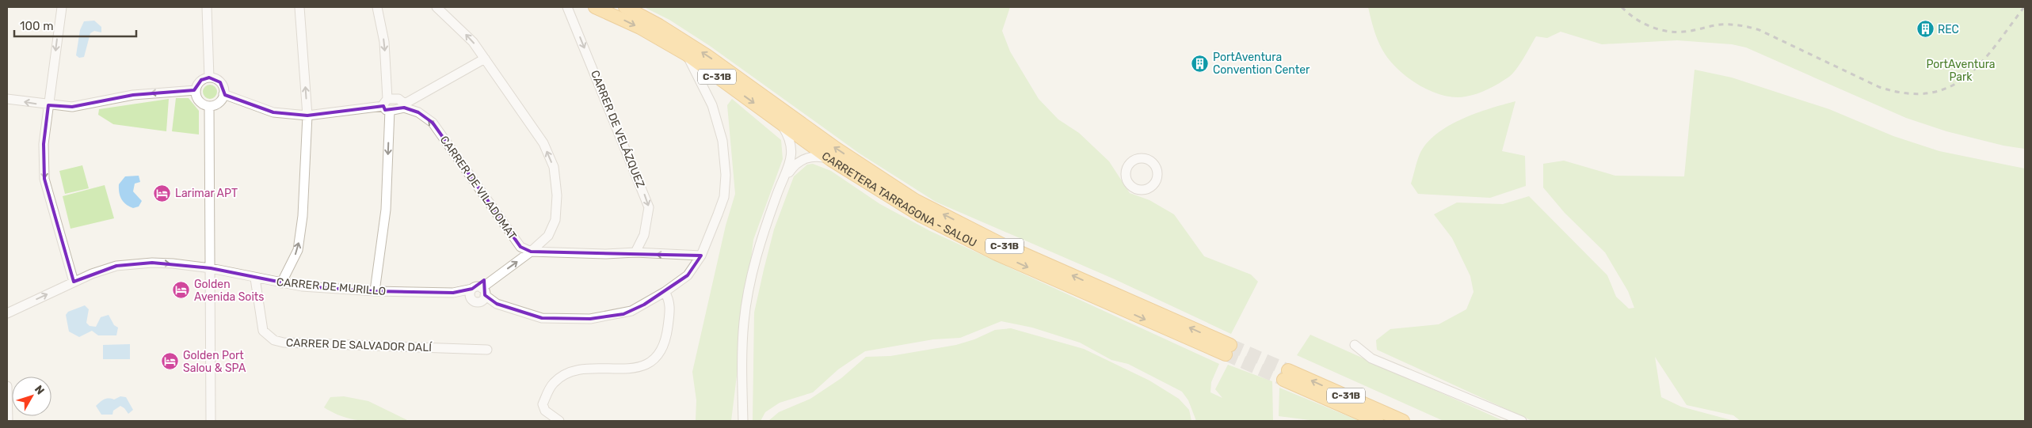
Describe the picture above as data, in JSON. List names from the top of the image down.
{
  "streets": {
    "highway": ["C-31B", "CARRETERA TARRAGONA - SALOU"],
    "street": [
      "CARRER DE VELÁZQUEZ",
      "CARRER DE VILADOMAT",
      "CARRER DE MURILLO",
      "CARRER DE SALVADOR DALÍ"
    ]
  },
  "crossings": [
    ["CARRER DE MURILLO", "CARRER DE SALVADOR DALÍ"]
  ],
  "one_way": ["CARRER DE VELÁZQUEZ", "CARRER DE VILADOMAT", "CARRER DE MURILLO"],
  "parks": ["PortAventura Park"],
  "places": {
    "building": ["REC", "PortAventura Convention Center"],
    "hotel": ["Larimar APT", "Golden Avenida Soits", "Golden Port Salou & SPA"]
  },
  "scale_bar": "100 m",
  "north": "top right"
}
